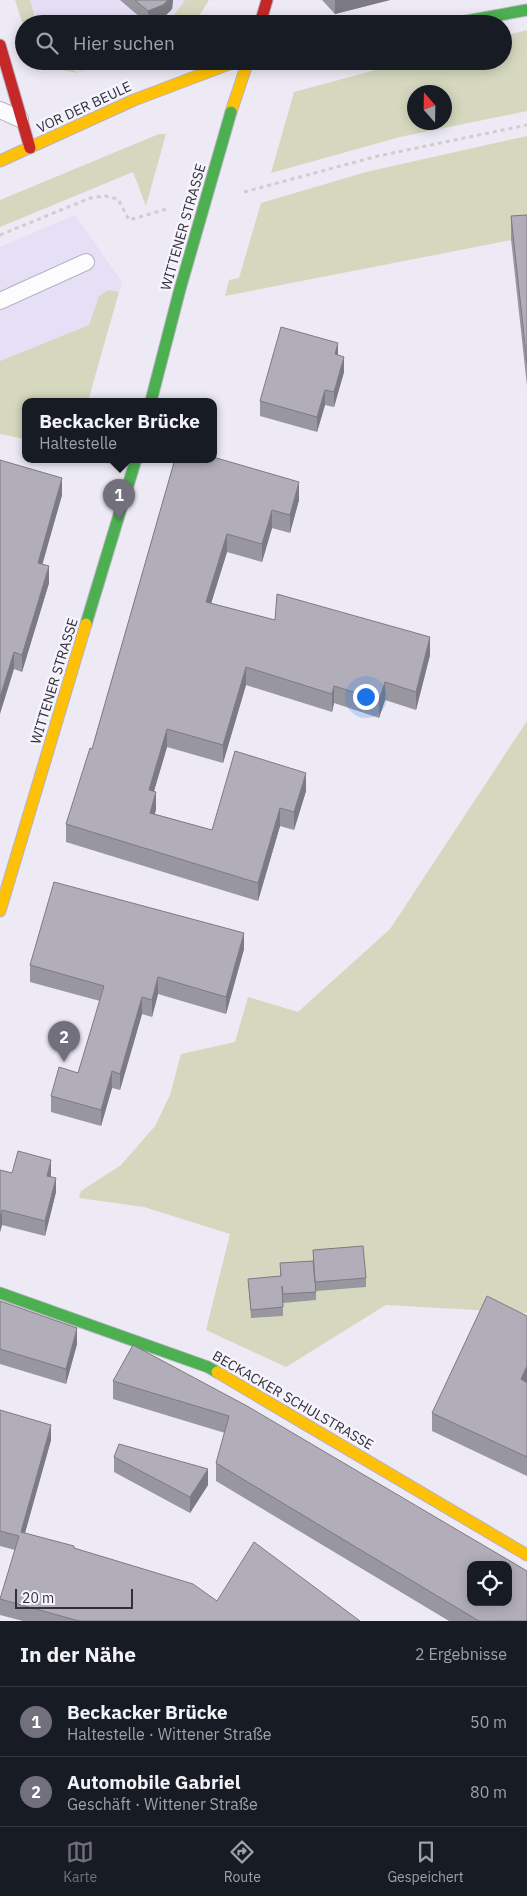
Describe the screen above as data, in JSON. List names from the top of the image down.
{
  "streets": {
    "street": ["VOR DER BEULE", "WITTENER STRASSE", "BECKACKER SCHULSTRASSE"]
  },
  "scale_bar": "20 m",
  "north": "top",
  "page": {
    "search": "Hier suchen",
    "popup": ["Beckacker Brücke", "Haltestelle"],
    "pins": ["1", "2"],
    "scale": "20 m",
    "heading": ["In der Nähe", "2 Ergebnisse"],
    "list": [
      {
        "mark": "1",
        "name": "Beckacker Brücke",
        "note": "Haltestelle · Wittener Straße",
        "value": "50 m"
      },
      {
        "mark": "2",
        "name": "Automobile Gabriel",
        "note": "Geschäft · Wittener Straße",
        "value": "80 m"
      }
    ],
    "nav": ["Karte", "Route", "Gespeichert"]
  }
}
